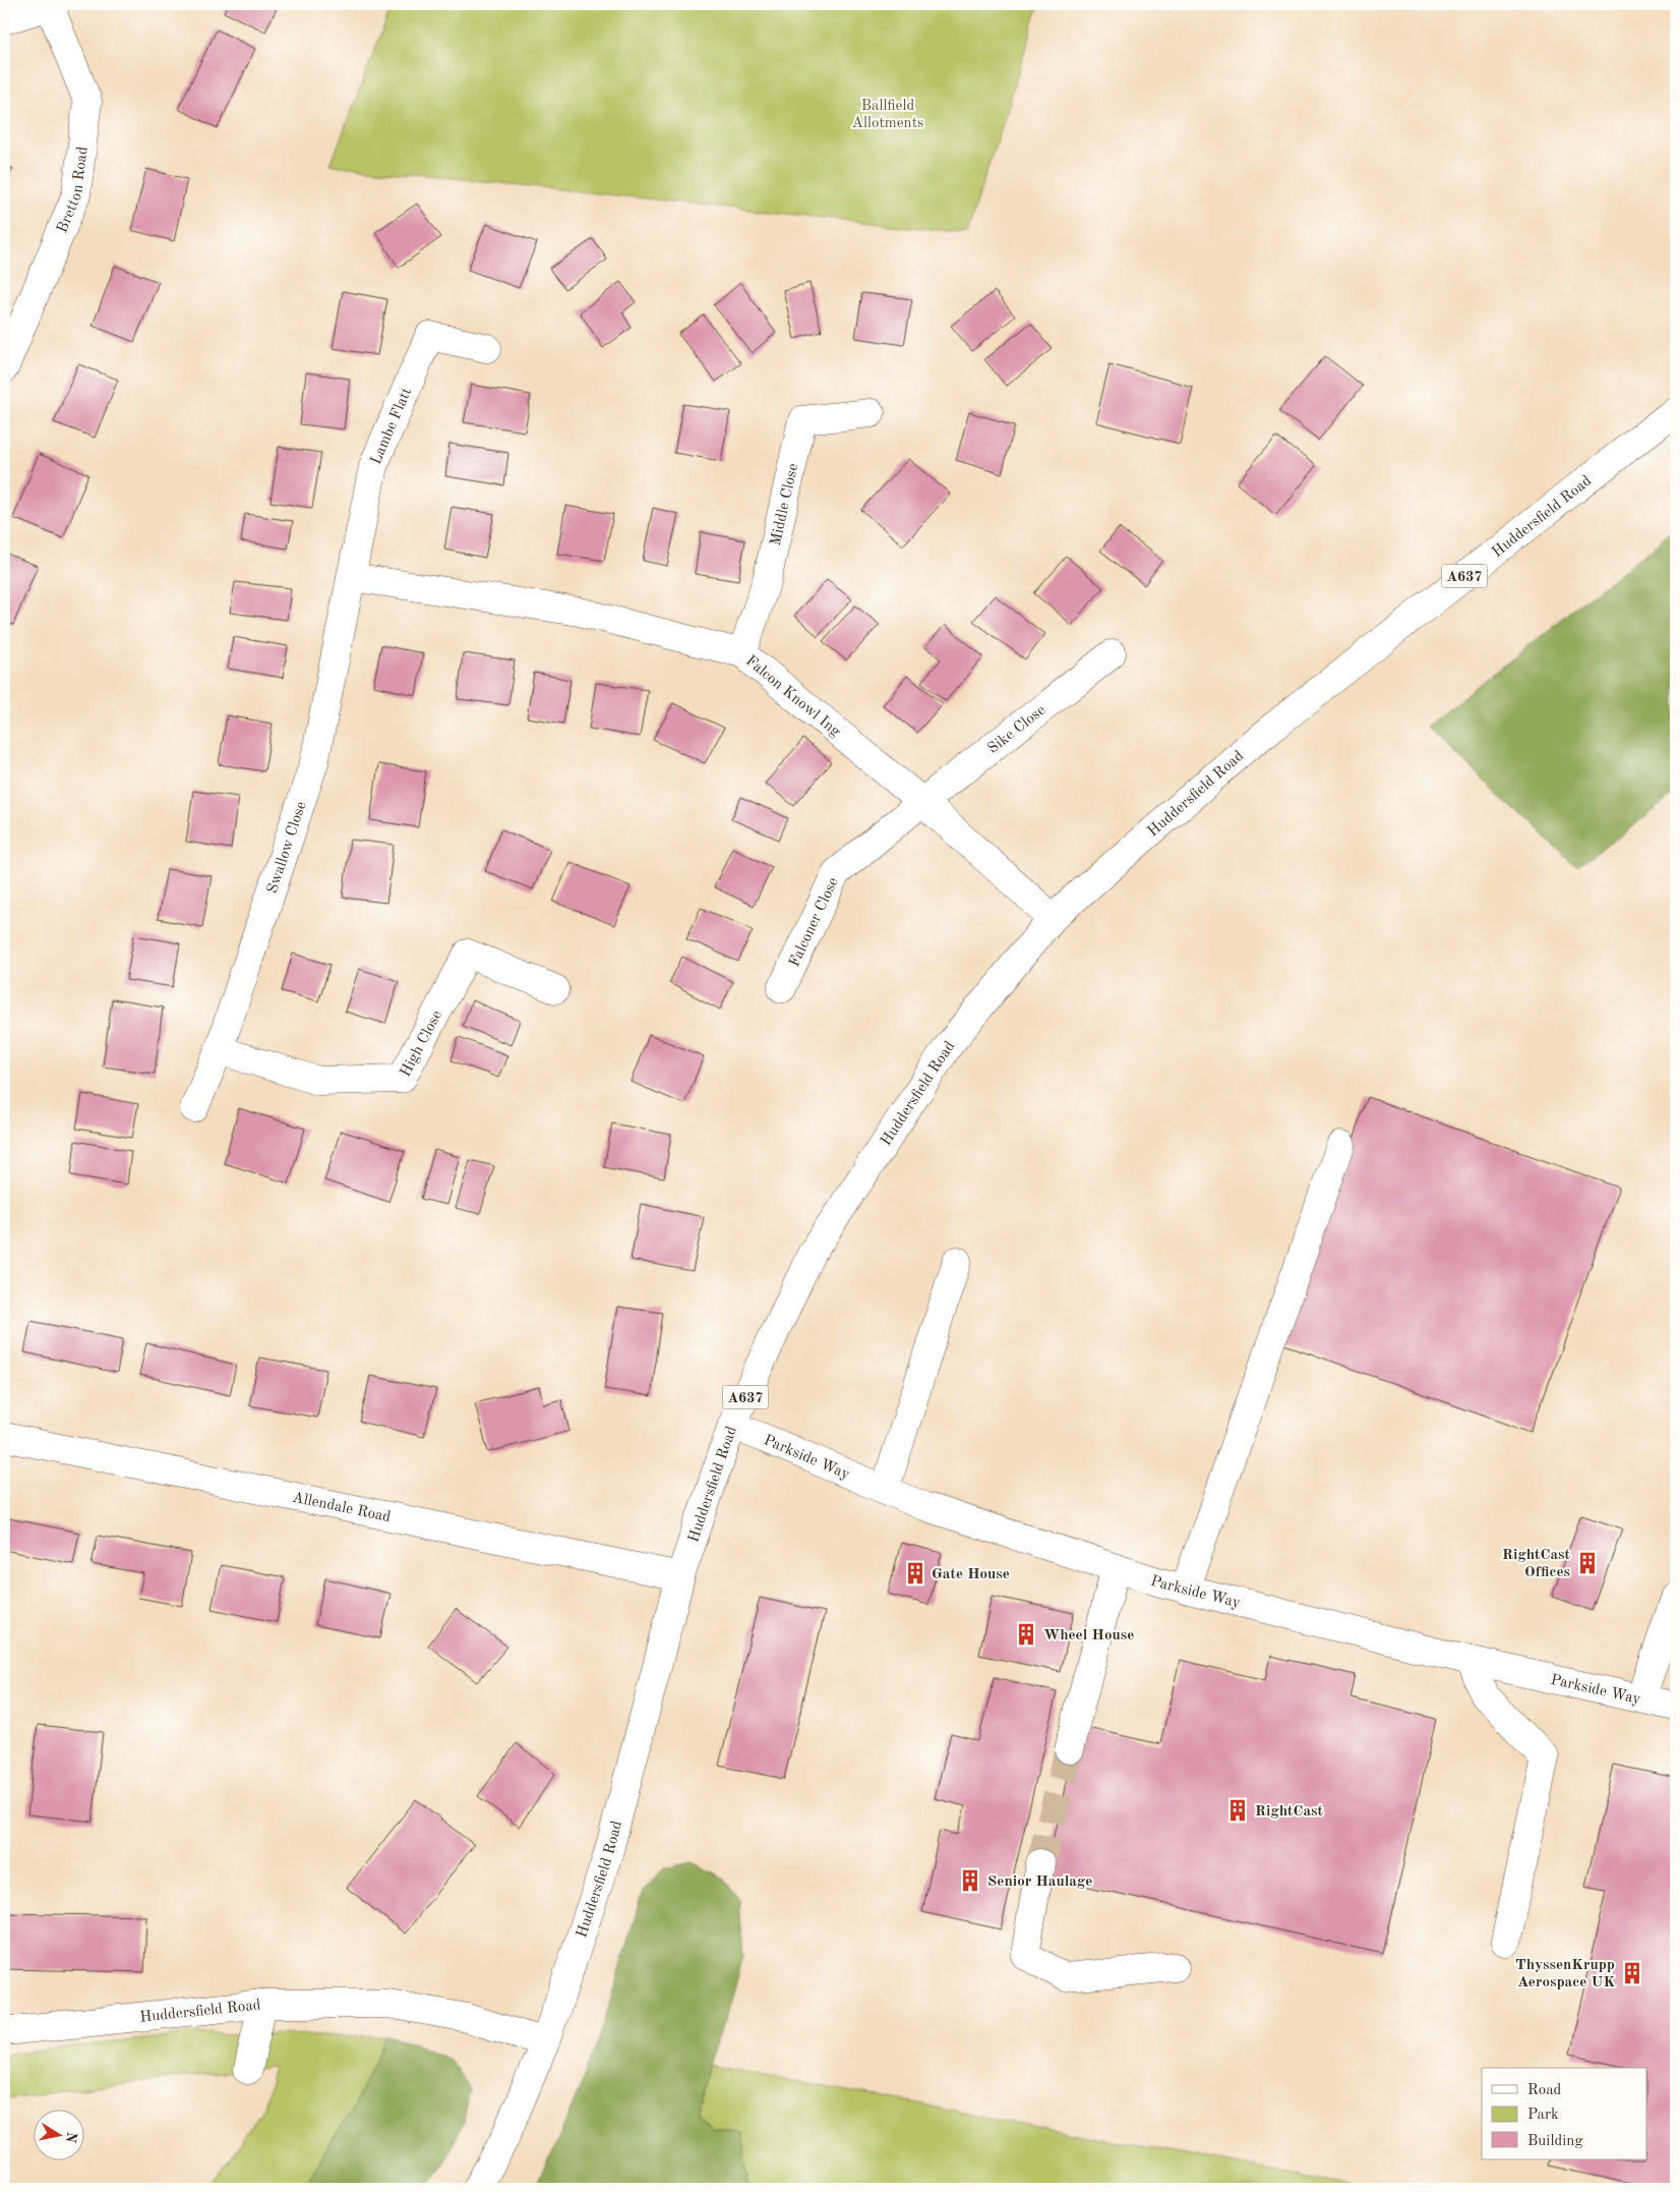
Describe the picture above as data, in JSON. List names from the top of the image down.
{
  "streets": {
    "main road": [
      "Bretton Road",
      "Lambe Flatt",
      "Middle Close",
      "Huddersfield Road",
      "A637",
      "Falcon Knowl Ing",
      "Sike Close",
      "Swallow Close",
      "Falconer Close",
      "High Close",
      "Parkside Way",
      "Allendale Road"
    ]
  },
  "crossings": [
    ["Lambe Flatt", "Falcon Knowl Ing"],
    ["Lambe Flatt", "Swallow Close"],
    ["Middle Close", "Falcon Knowl Ing"],
    ["Huddersfield Road", "Falcon Knowl Ing"],
    ["Huddersfield Road", "Parkside Way"],
    ["Huddersfield Road", "Allendale Road"],
    ["Falcon Knowl Ing", "Sike Close"],
    ["Falcon Knowl Ing", "Swallow Close"],
    ["Falcon Knowl Ing", "Falconer Close"],
    ["Sike Close", "Falconer Close"],
    ["Swallow Close", "High Close"]
  ],
  "parks": ["Ballfield Allotments"],
  "places": {
    "building": [
      "RightCast Offices",
      "Gate House",
      "Wheel House",
      "RightCast",
      "Senior Haulage",
      "ThyssenKrupp Aerospace UK"
    ]
  },
  "legend": ["Road", "Park", "Building"],
  "north": "right"
}
